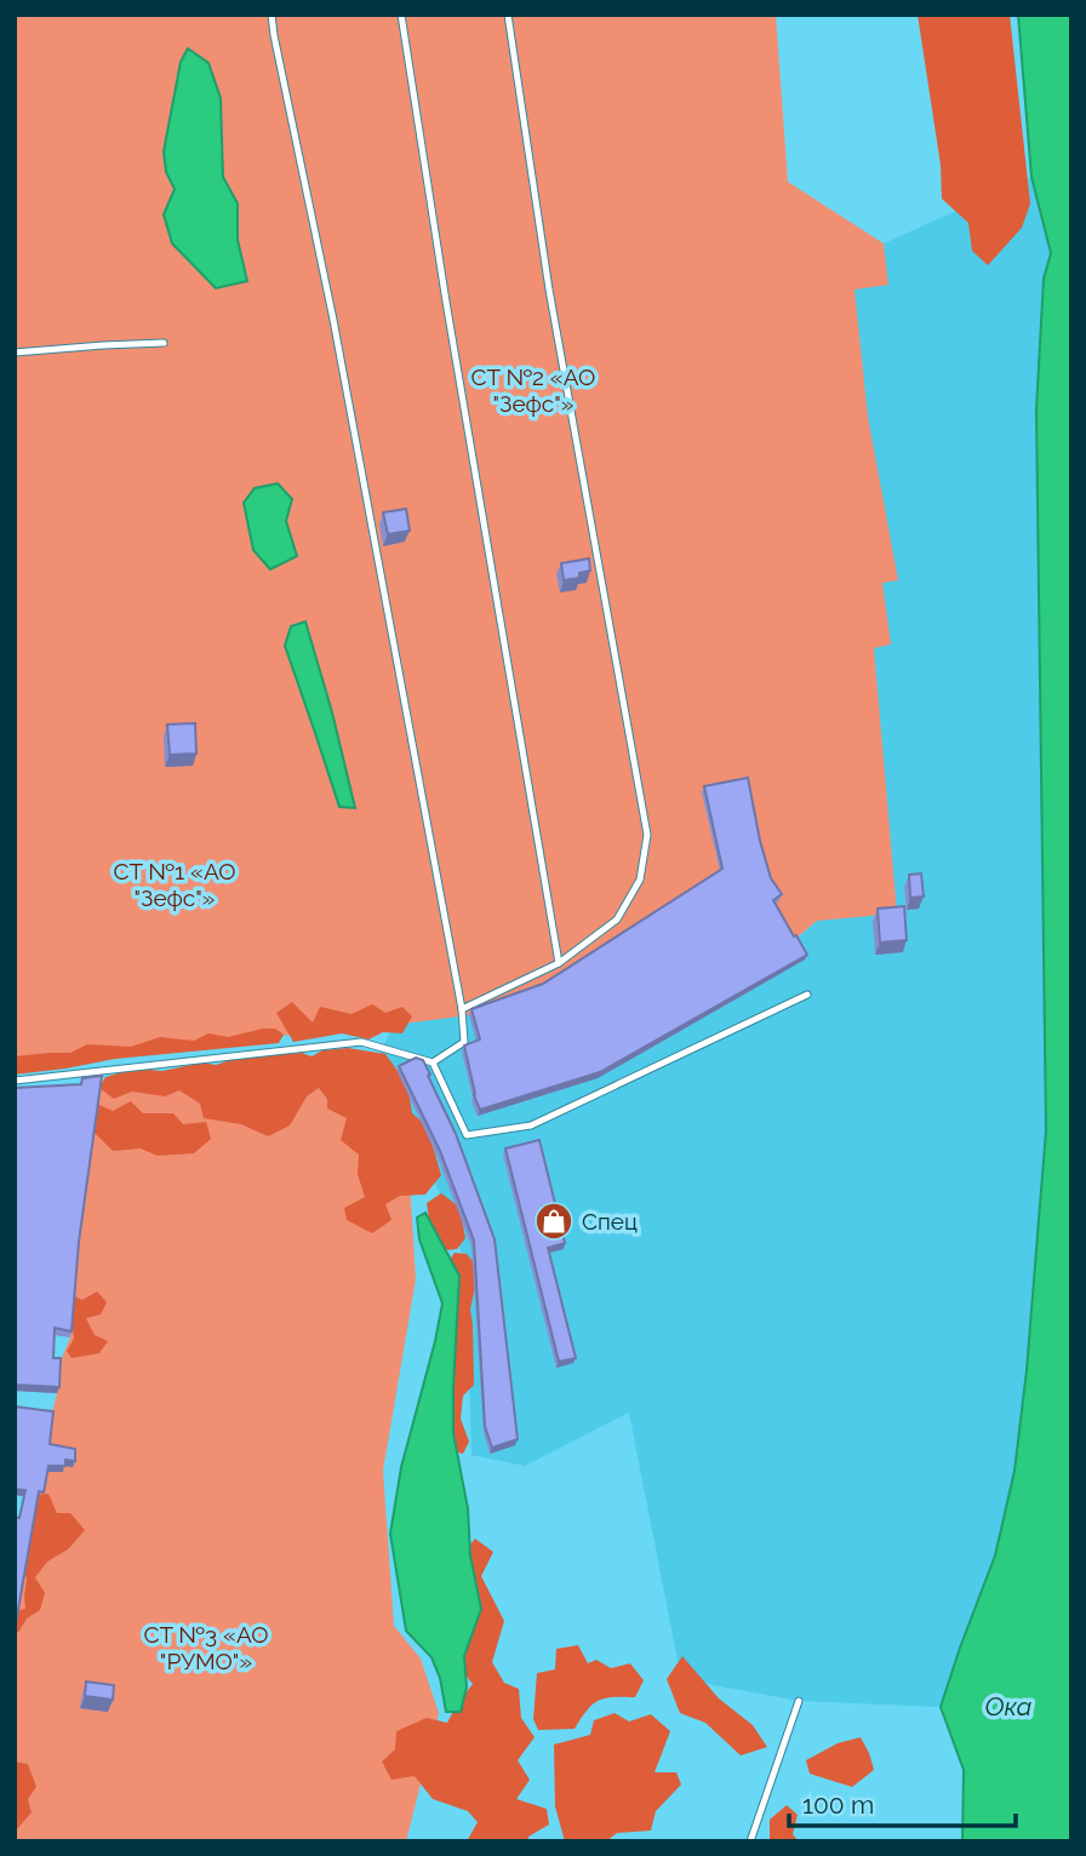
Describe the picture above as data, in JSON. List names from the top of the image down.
{
  "water": ["Ока"],
  "parks": ["СТ №2 «АО \"Зефс\"»", "СТ №1 «АО \"Зефс\"»", "СТ №3 «АО \"РУМО\"»"],
  "places": {
    "shop": ["Спец"]
  },
  "scale_bar": "100 m"
}
